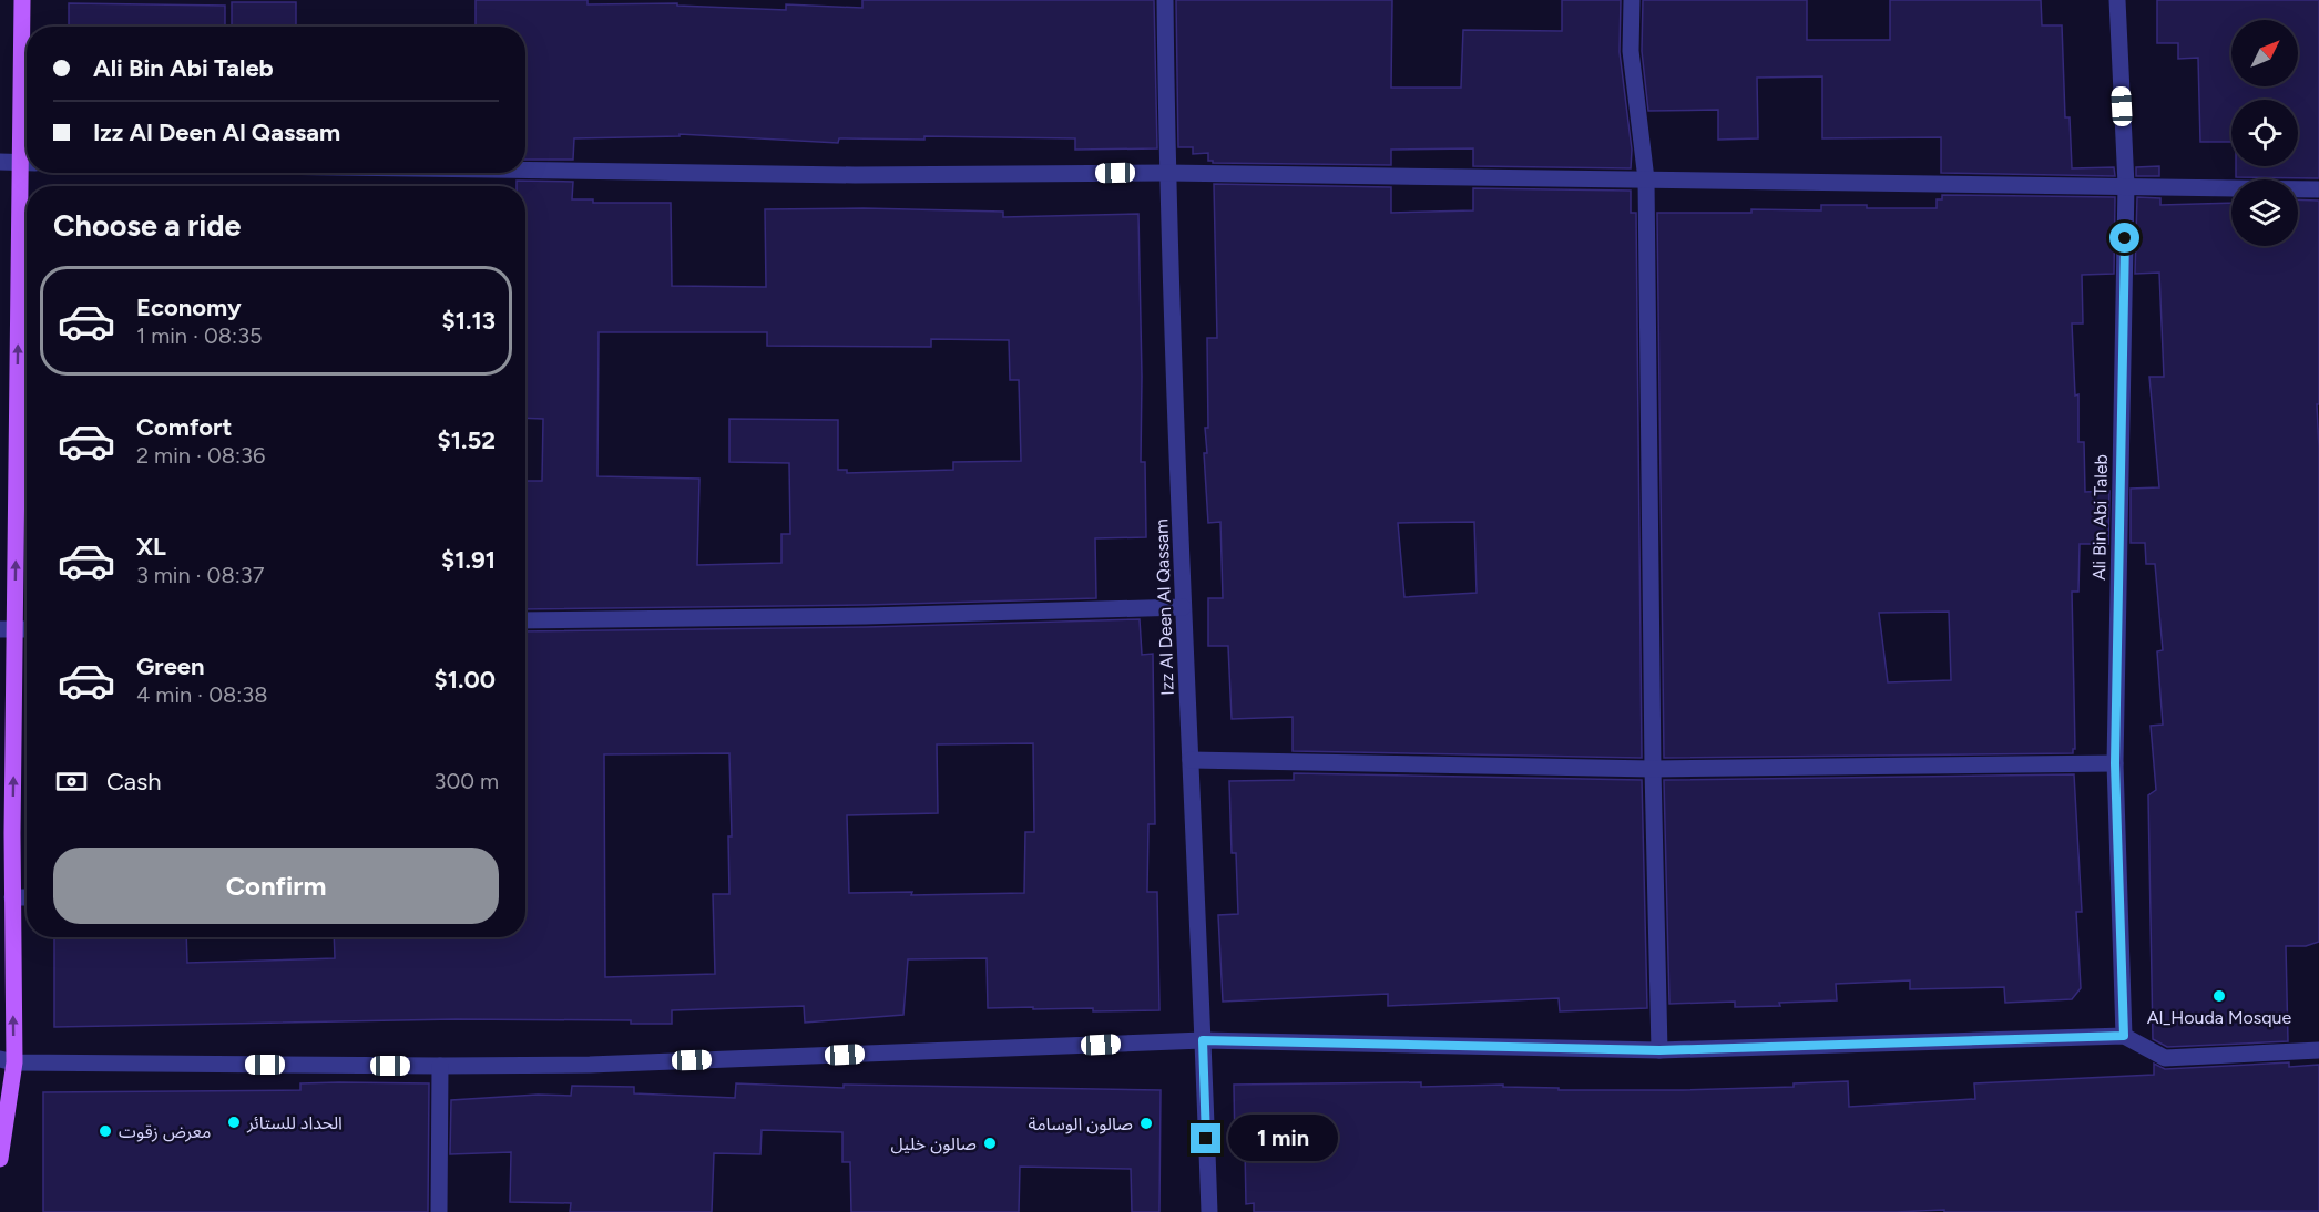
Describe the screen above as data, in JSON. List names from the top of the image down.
{
  "streets": {
    "street": ["Ali Bin Abi Taleb", "Izz Al Deen Al Qassam"]
  },
  "places": [
    "Al_Houda Mosque",
    "الحداد للستائر",
    "صالون الوسامة",
    "معرض زقوت",
    "صالون خليل"
  ],
  "north": "top right",
  "page": {
    "banner": ["Ali Bin Abi Taleb", "Izz Al Deen Al Qassam"],
    "heading": "Choose a ride",
    "list": [
      {
        "name": "Economy",
        "note": "1 min · 08:35",
        "value": "$1.13"
      },
      {
        "name": "Comfort",
        "note": "2 min · 08:36",
        "value": "$1.52"
      },
      {
        "name": "XL",
        "note": "3 min · 08:37",
        "value": "$1.91"
      },
      {
        "name": "Green",
        "note": "4 min · 08:38",
        "value": "$1.00"
      }
    ],
    "pay": ["Cash", "300 m"],
    "buttons": "Confirm",
    "bubble": "1 min"
  }
}
